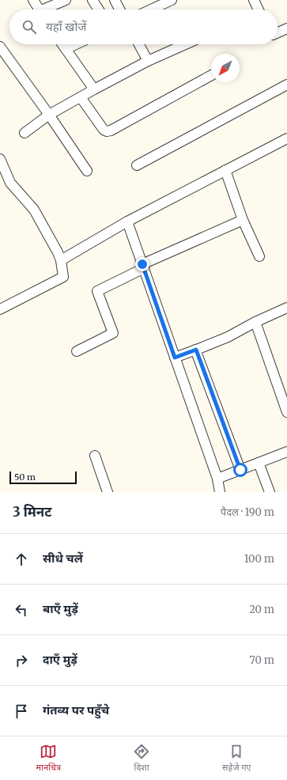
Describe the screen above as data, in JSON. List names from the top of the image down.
{
  "scale_bar": "50 m",
  "north": "bottom left",
  "page": {
    "search": "यहाँ खोजें",
    "scale": "50 m",
    "heading": ["3 मिनट", "पैदल · 190 m"],
    "list": [
      ["सीधे चलें", "100 m"],
      ["बाएँ मुड़ें", "20 m"],
      ["दाएँ मुड़ें", "70 m"],
      "गंतव्य पर पहुँचे"
    ],
    "nav": ["मानचित्र", "दिशा", "सहेजे गए"]
  }
}
